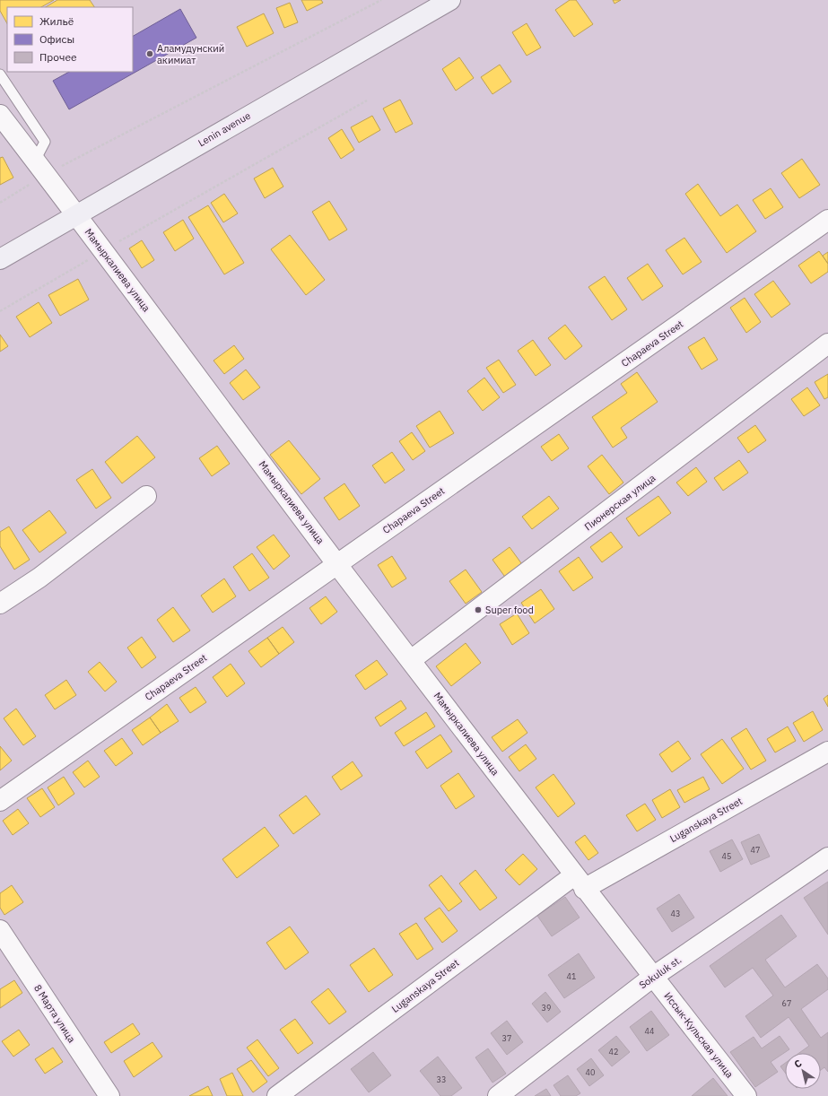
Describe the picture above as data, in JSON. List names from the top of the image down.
{
  "streets": {
    "main road": ["Lenin avenue"],
    "street": [
      "Мамыркалиева улица",
      "Chapaeva Street",
      "Пионерская улица",
      "Luganskaya Street",
      "Sokuluk st.",
      "8 Марта улица",
      "Иссык-Кульская улица"
    ]
  },
  "crossings": [
    ["Lenin avenue", "Мамыркалиева улица"],
    ["Мамыркалиева улица", "Chapaeva Street"],
    ["Мамыркалиева улица", "Пионерская улица"],
    ["Мамыркалиева улица", "Luganskaya Street"],
    ["Мамыркалиева улица", "Иссык-Кульская улица"],
    ["Luganskaya Street", "Иссык-Кульская улица"],
    ["Sokuluk st.", "Иссык-Кульская улица"]
  ],
  "places": ["Аламудунский акимиат", "Super food"],
  "house_numbers": [
    "47",
    "45",
    "43",
    "41",
    "67",
    "39",
    "44",
    "37",
    "42",
    "40",
    "33"
  ],
  "legend": ["Жильё", "Офисы", "Прочее"],
  "north": "top left"
}
